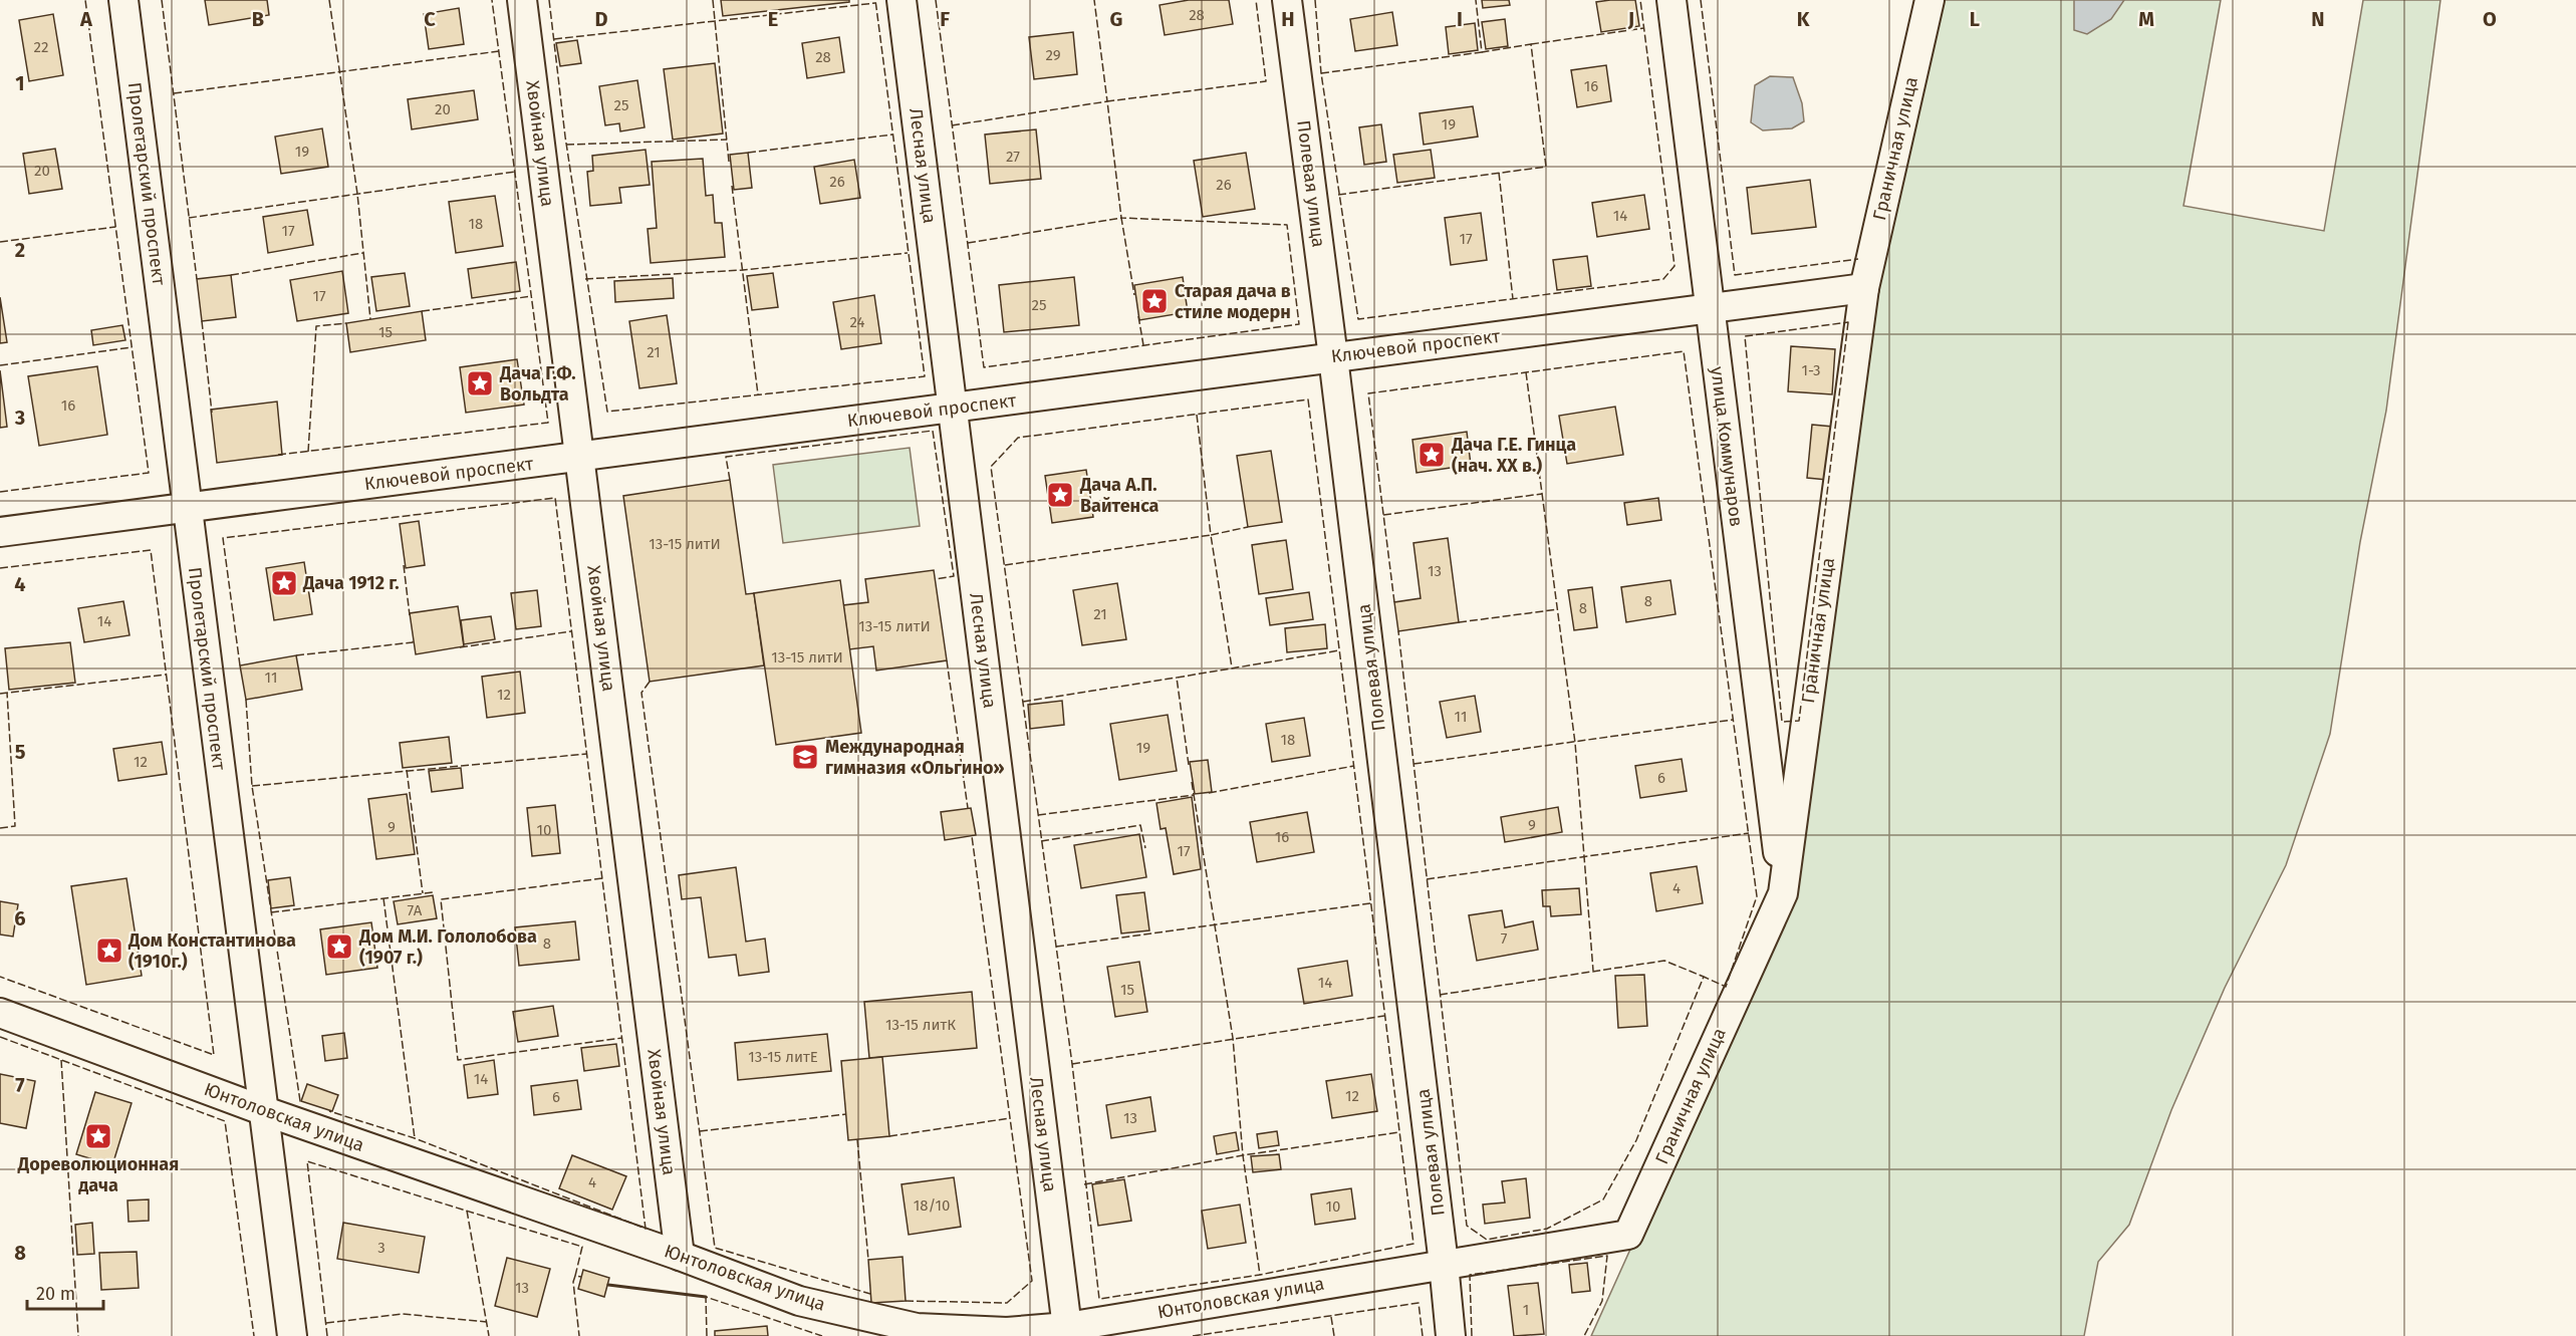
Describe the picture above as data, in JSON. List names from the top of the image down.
{
  "streets": {
    "street": [
      "Хвойная улица",
      "Граничная улица",
      "Лесная улица",
      "Пролетарский проспект",
      "Полевая улица",
      "Ключевой проспект",
      "улица Коммунаров",
      "Юнтоловская улица"
    ]
  },
  "crossings": [
    ["Хвойная улица", "Ключевой проспект"],
    ["Хвойная улица", "Юнтоловская улица"],
    ["Граничная улица", "Ключевой проспект"],
    ["Граничная улица", "улица Коммунаров"],
    ["Граничная улица", "Юнтоловская улица"],
    ["Лесная улица", "Ключевой проспект"],
    ["Лесная улица", "Юнтоловская улица"],
    ["Пролетарский проспект", "Ключевой проспект"],
    ["Пролетарский проспект", "Юнтоловская улица"],
    ["Полевая улица", "Ключевой проспект"],
    ["Полевая улица", "Юнтоловская улица"],
    ["Ключевой проспект", "улица Коммунаров"]
  ],
  "places": {
    "place": [
      "Старая дача в стиле модерн",
      "Дача Г.Ф. Вольдта",
      "Дача Г.Е. Гинца (нач. XX в.)",
      "Дача А.П. Вайтенса",
      "Дача 1912 г.",
      "Дом М.И. Гололобова (1907 г.)",
      "Дом Константинова (1910г.)",
      "Дореволюционная дача"
    ],
    "school or university": ["Международная гимназия «Ольгино»"]
  },
  "house_numbers": [
    "28",
    "22",
    "29",
    "28",
    "16",
    "25",
    "20",
    "19",
    "19",
    "27",
    "20",
    "26",
    "26",
    "14",
    "18",
    "17",
    "17",
    "17",
    "25",
    "24",
    "15",
    "21",
    "1-3",
    "16",
    "13-15 литИ",
    "13",
    "8",
    "8",
    "21",
    "14",
    "13-15 литИ",
    "13-15 литИ",
    "11",
    "12",
    "11",
    "18",
    "19",
    "12",
    "6",
    "9",
    "9",
    "10",
    "16",
    "17",
    "4",
    "7А",
    "7",
    "8",
    "14",
    "15",
    "13-15 литК",
    "13-15 литЕ",
    "14",
    "12",
    "6",
    "13",
    "4",
    "18/10",
    "10",
    "3",
    "13",
    "1"
  ],
  "scale_bar": "20 m",
  "grid": {
    "columns": [
      "A",
      "B",
      "C",
      "D",
      "E",
      "F",
      "G",
      "H",
      "I",
      "J",
      "K",
      "L",
      "M",
      "N",
      "O"
    ],
    "rows": [
      "1",
      "2",
      "3",
      "4",
      "5",
      "6",
      "7",
      "8"
    ]
  }
}
